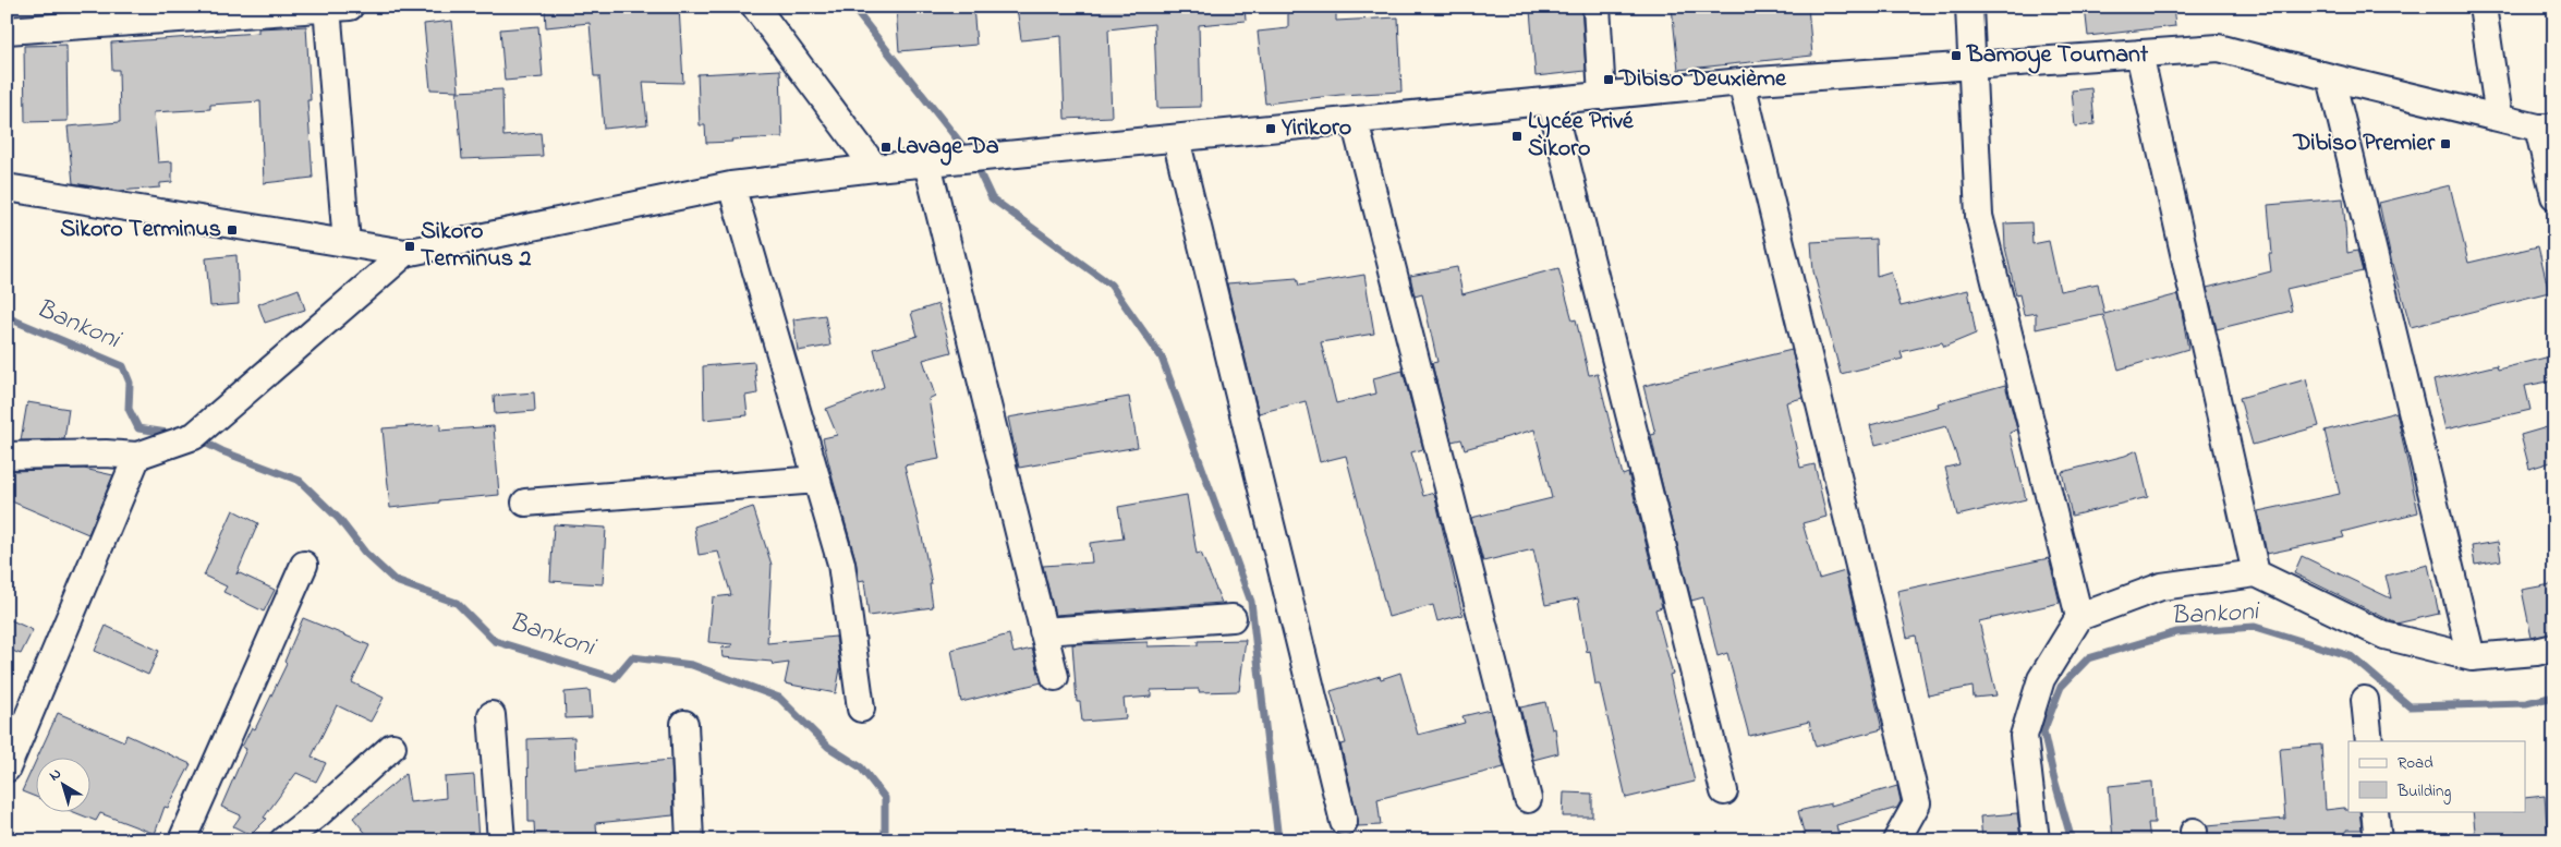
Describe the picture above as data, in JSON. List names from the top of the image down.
{
  "water": ["Bankoni"],
  "places": {
    "transit": [
      "Bamoye Tournant",
      "Dibiso Deuxième",
      "Yirikoro",
      "Lycée Privé Sikoro",
      "Dibiso Premier",
      "Lavage Da",
      "Sikoro Terminus",
      "Sikoro Terminus 2"
    ]
  },
  "legend": ["Road", "Building"],
  "north": "top left"
}
